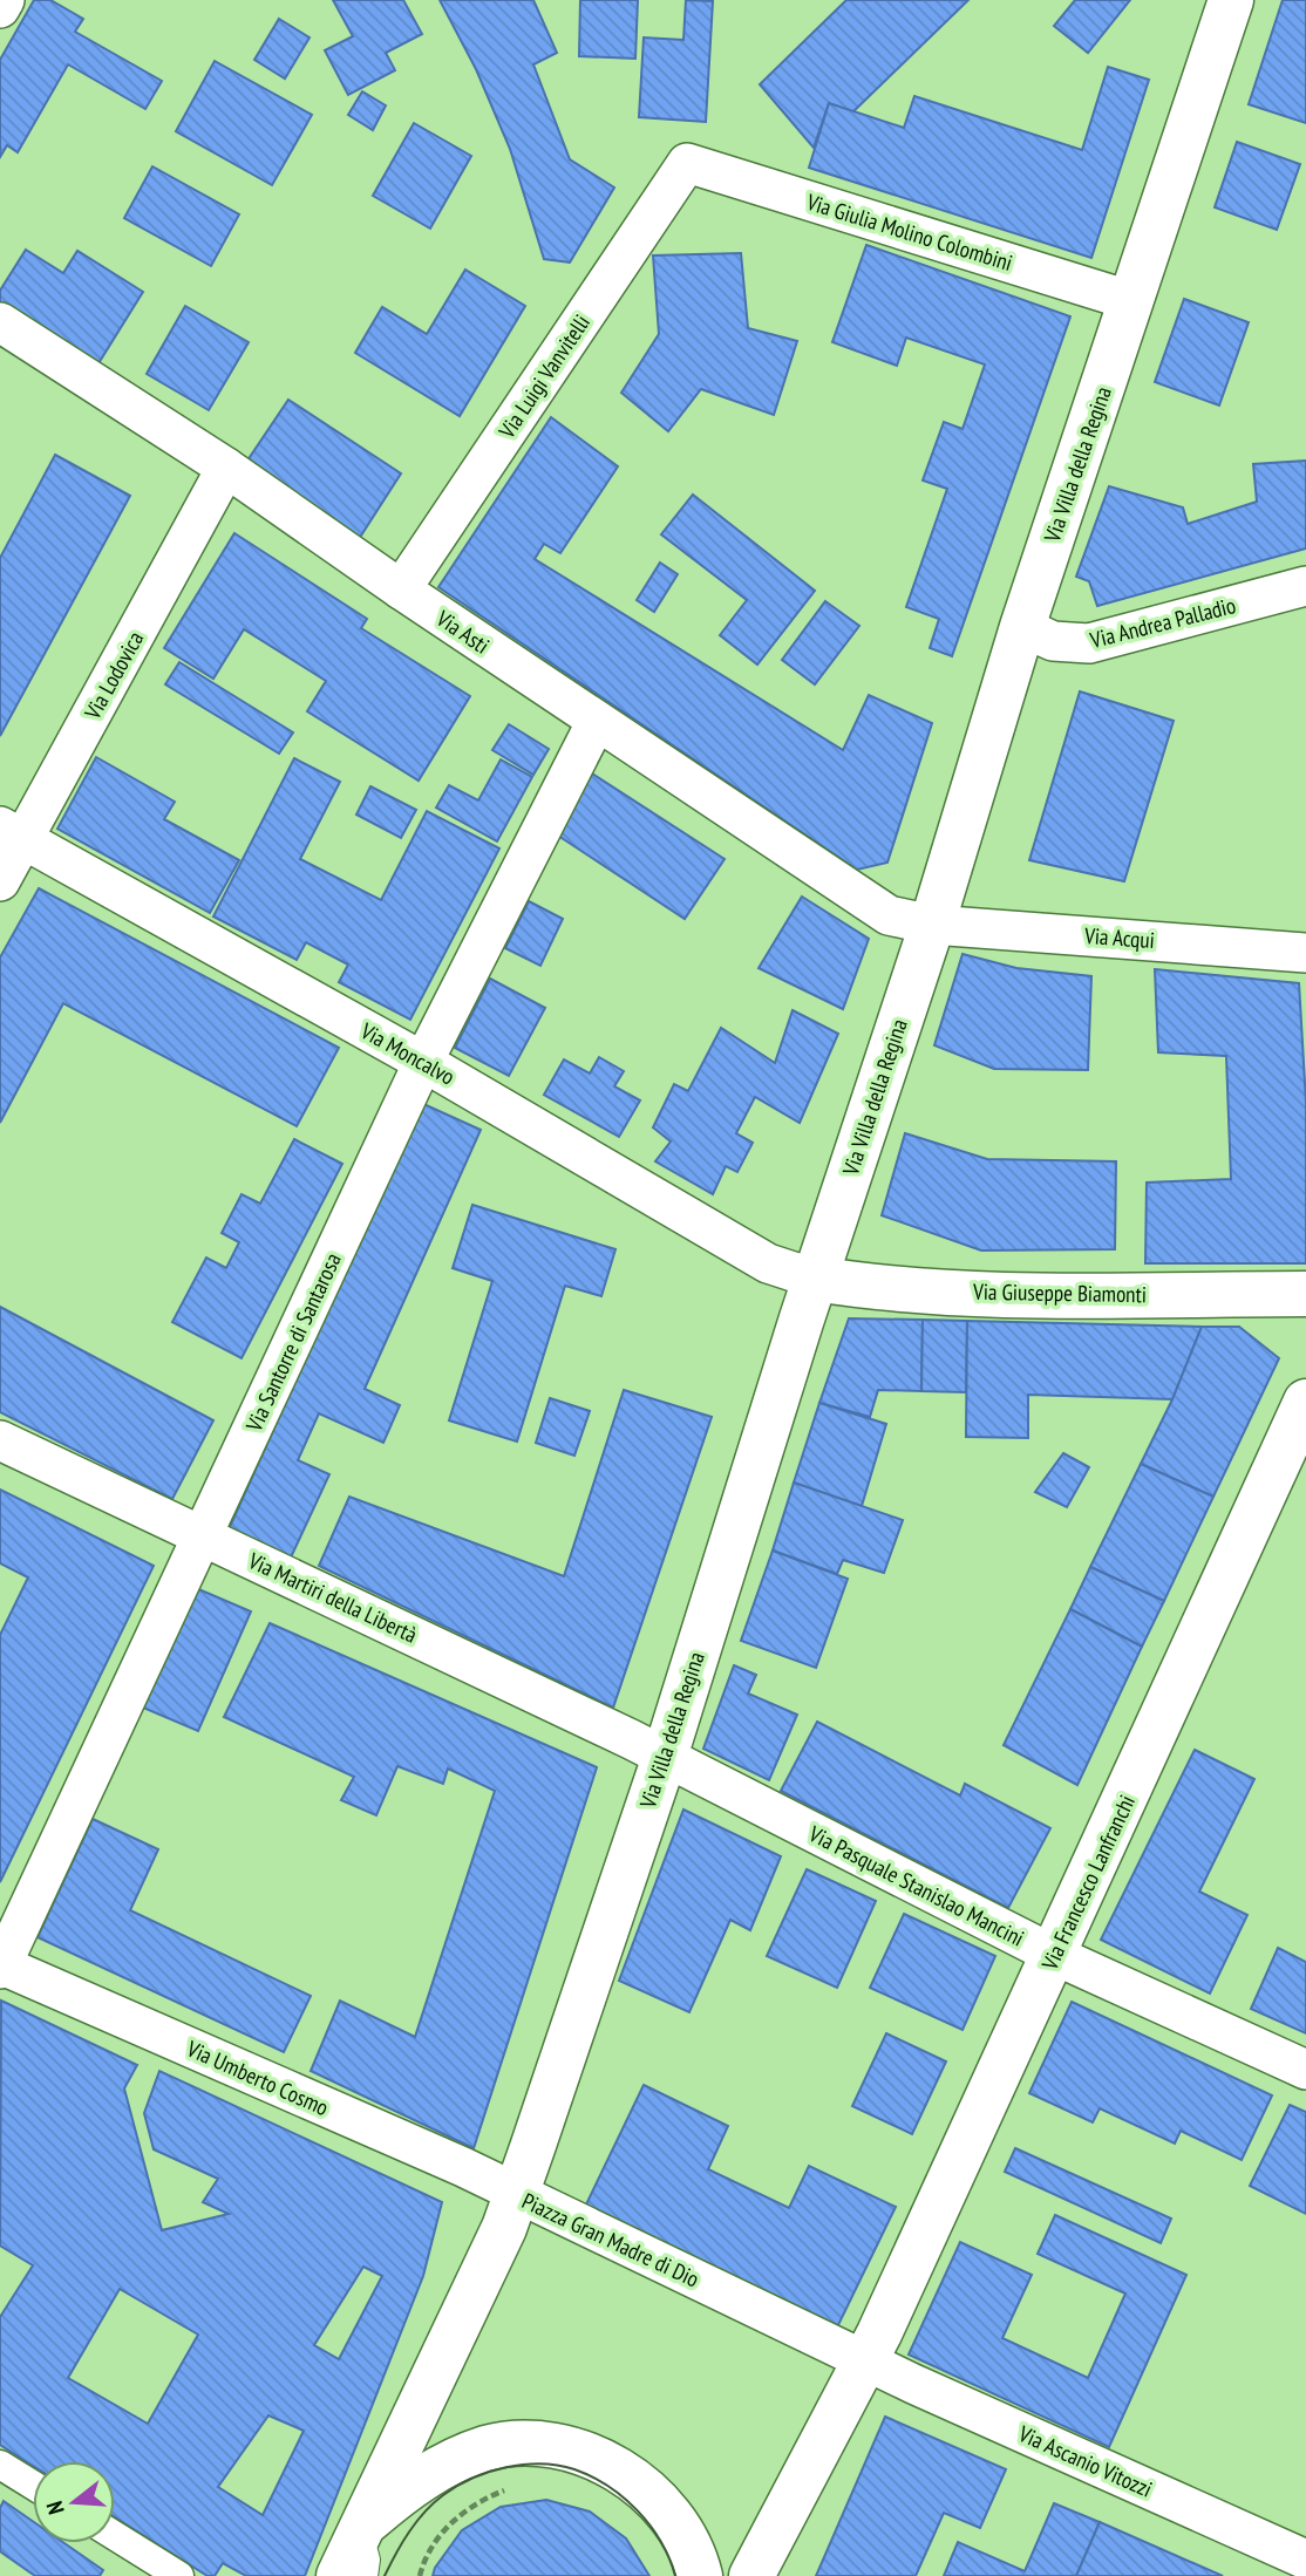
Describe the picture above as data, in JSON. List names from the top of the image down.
{
  "streets": {
    "street": [
      "Via Giulia Molino Colombini",
      "Via Luigi Vanvitelli",
      "Via Villa della Regina",
      "Via Andrea Palladio",
      "Via Asti",
      "Via Lodovica",
      "Via Acqui",
      "Via Moncalvo",
      "Via Giuseppe Biamonti",
      "Via Santorre di Santarosa",
      "Via Martiri della Libertà",
      "Via Francesco Lanfranchi",
      "Via Pasquale Stanislao Mancini",
      "Via Umberto Cosmo",
      "Piazza Gran Madre di Dio",
      "Via Ascanio Vitozzi"
    ]
  },
  "crossings": [
    ["Via Giulia Molino Colombini", "Via Luigi Vanvitelli"],
    ["Via Giulia Molino Colombini", "Via Villa della Regina"],
    ["Via Luigi Vanvitelli", "Via Asti"],
    ["Via Villa della Regina", "Via Andrea Palladio"],
    ["Via Villa della Regina", "Via Asti"],
    ["Via Villa della Regina", "Via Acqui"],
    ["Via Villa della Regina", "Via Moncalvo"],
    ["Via Villa della Regina", "Via Giuseppe Biamonti"],
    ["Via Villa della Regina", "Via Martiri della Libertà"],
    ["Via Villa della Regina", "Via Pasquale Stanislao Mancini"],
    ["Via Villa della Regina", "Via Umberto Cosmo"],
    ["Via Villa della Regina", "Piazza Gran Madre di Dio"],
    ["Via Asti", "Via Lodovica"],
    ["Via Asti", "Via Acqui"],
    ["Via Asti", "Via Santorre di Santarosa"],
    ["Via Lodovica", "Via Moncalvo"],
    ["Via Moncalvo", "Via Giuseppe Biamonti"],
    ["Via Moncalvo", "Via Santorre di Santarosa"],
    ["Via Santorre di Santarosa", "Via Martiri della Libertà"],
    ["Via Santorre di Santarosa", "Via Umberto Cosmo"],
    ["Via Martiri della Libertà", "Via Pasquale Stanislao Mancini"],
    ["Via Francesco Lanfranchi", "Via Pasquale Stanislao Mancini"],
    ["Via Francesco Lanfranchi", "Piazza Gran Madre di Dio"],
    ["Via Francesco Lanfranchi", "Via Ascanio Vitozzi"],
    ["Via Umberto Cosmo", "Piazza Gran Madre di Dio"],
    ["Piazza Gran Madre di Dio", "Via Ascanio Vitozzi"]
  ],
  "north": "left"
}
